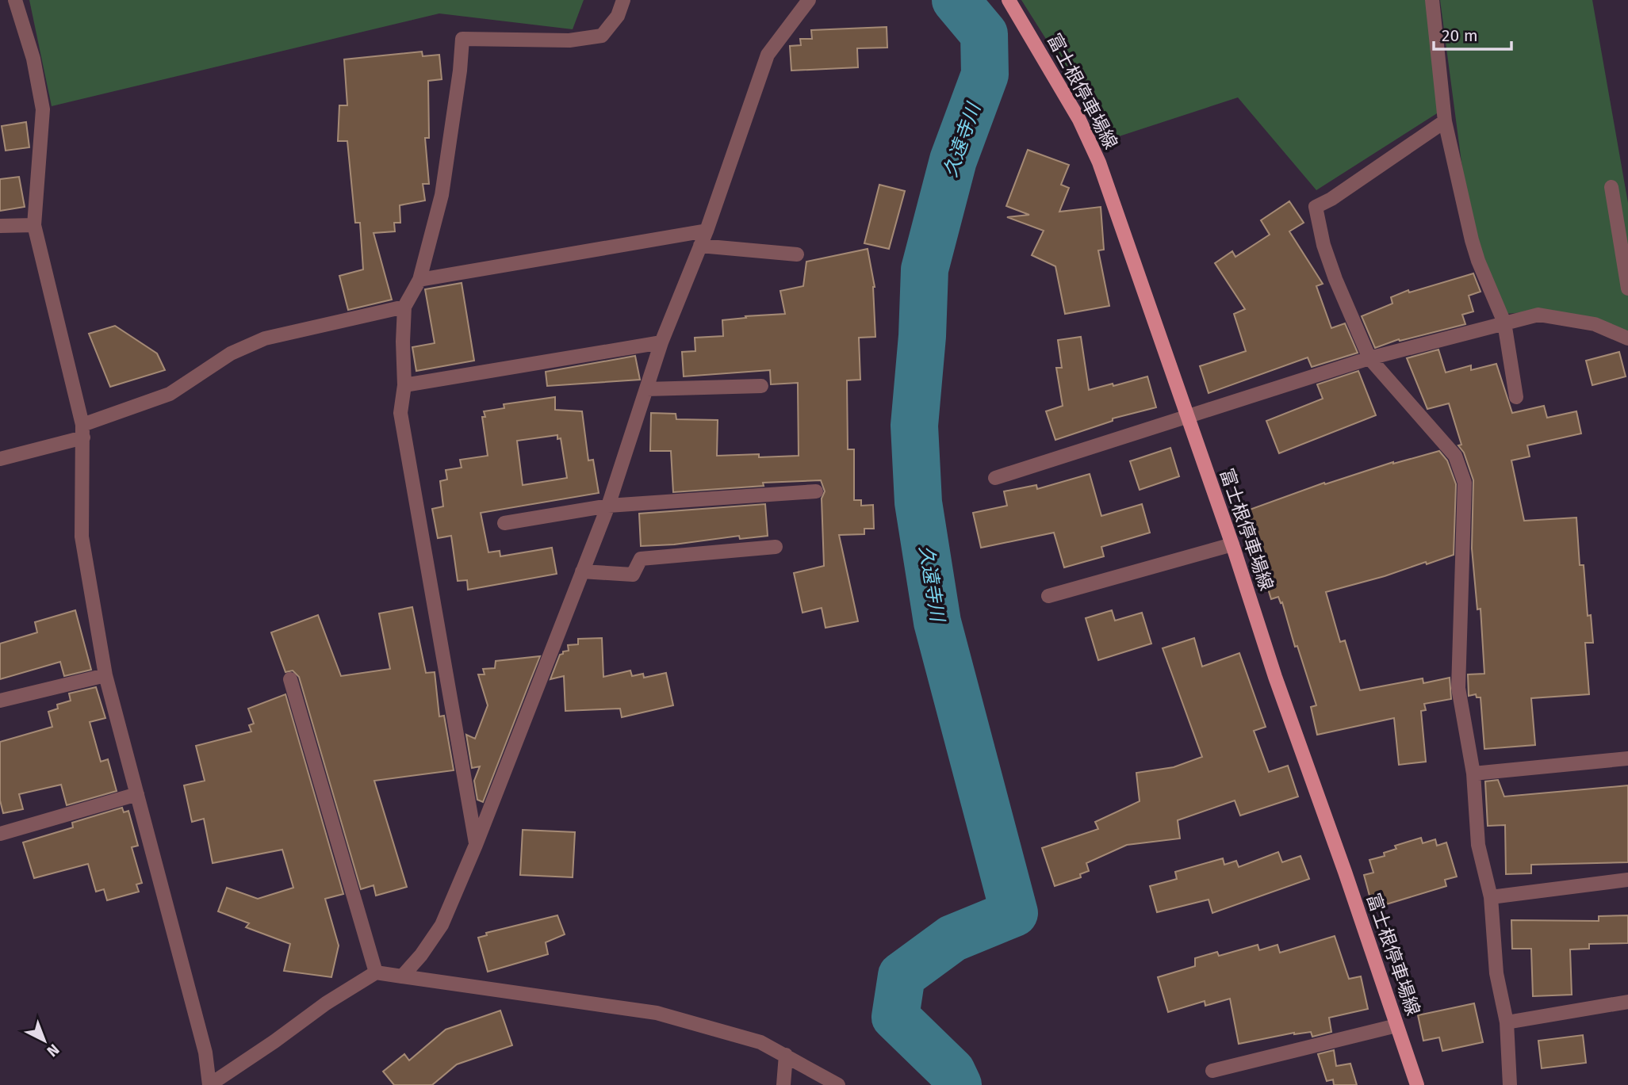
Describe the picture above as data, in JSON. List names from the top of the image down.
{
  "streets": {
    "main road": ["富士根停車場線"]
  },
  "water": ["久遠寺川"],
  "scale_bar": "20 m",
  "north": "bottom right"
}
